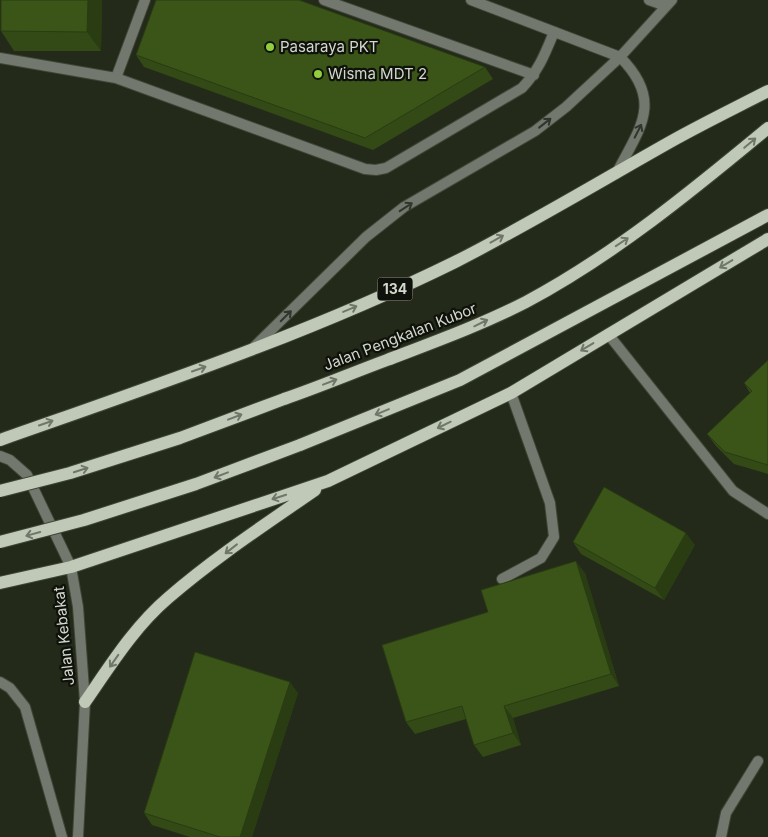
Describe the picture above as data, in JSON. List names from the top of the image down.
{
  "streets": {
    "main road": ["134", "Jalan Pengkalan Kubor"],
    "street": ["Jalan Kebakat"]
  },
  "places": ["Pasaraya PKT", "Wisma MDT 2"]
}
